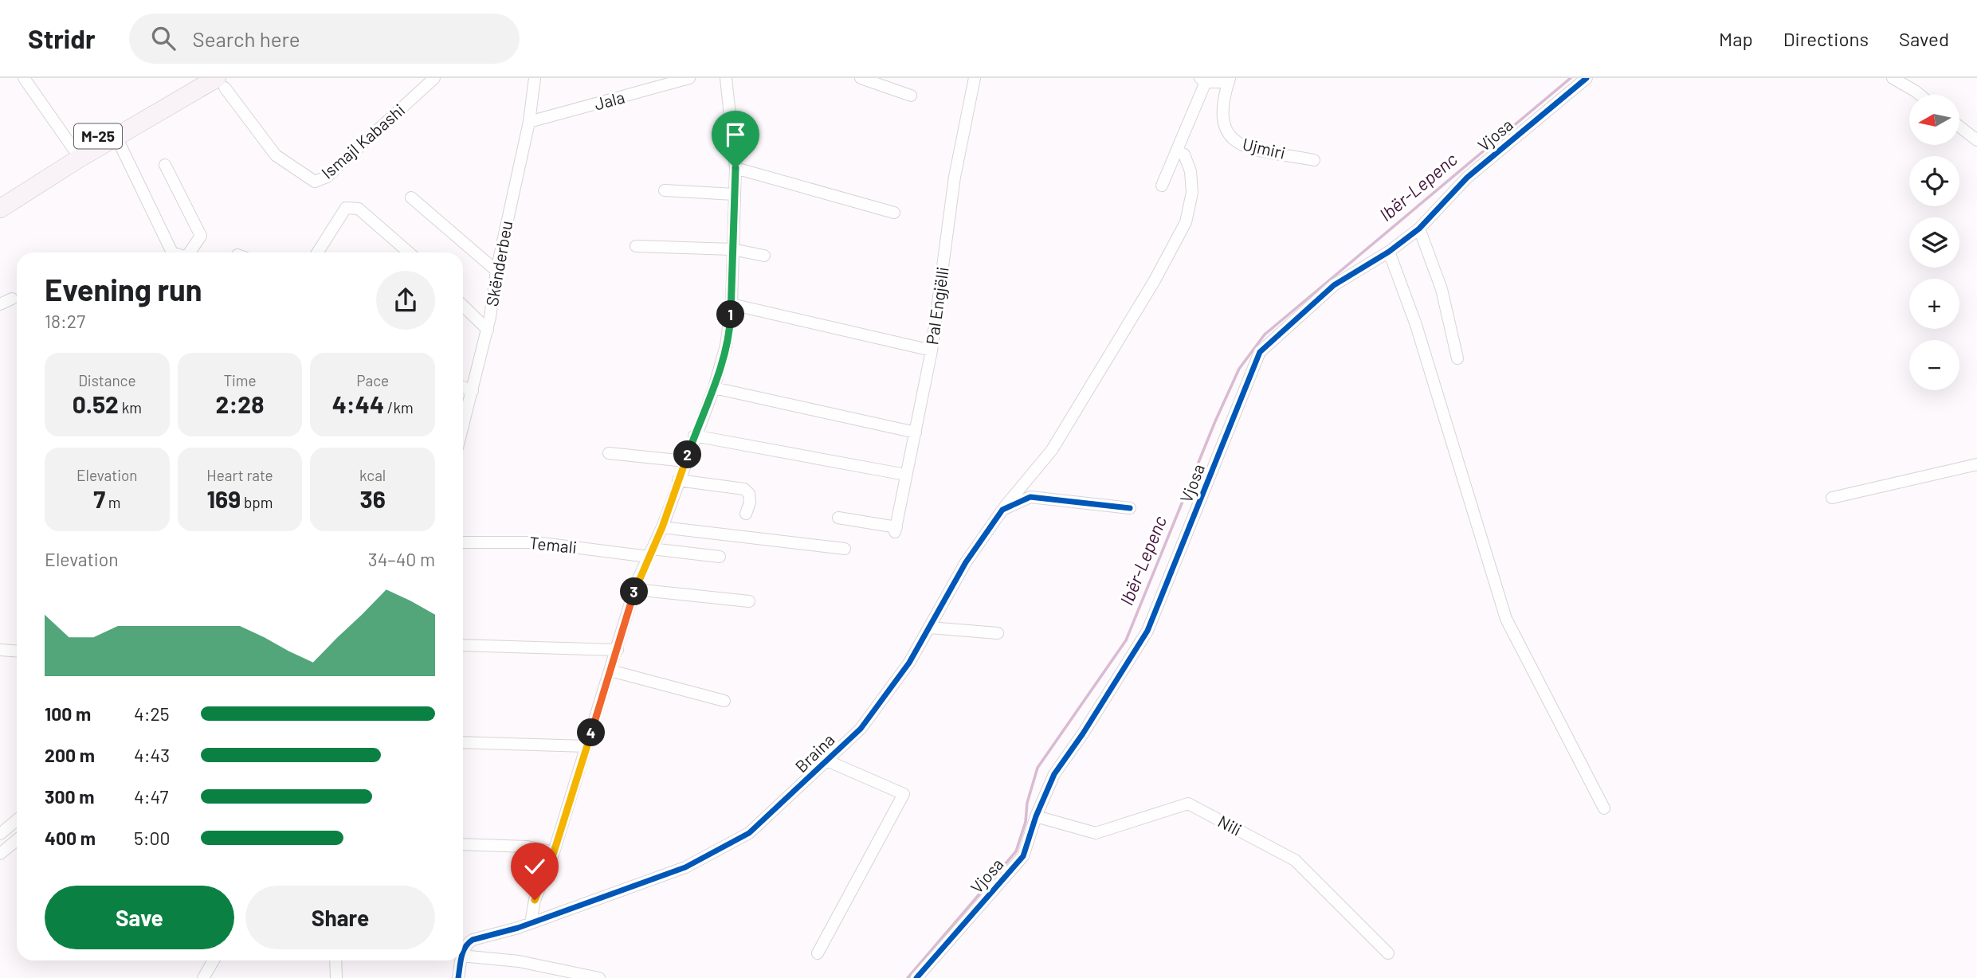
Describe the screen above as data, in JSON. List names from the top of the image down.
{
  "streets": {
    "main road": ["M-25"],
    "street": [
      "Jala",
      "Vjosa",
      "Ismajl Kabashi",
      "Ujmiri",
      "Skënderbeu",
      "Pal Engjëlli",
      "Temali",
      "Braina",
      "Nili"
    ]
  },
  "crossings": [
    ["Jala", "Skënderbeu"],
    ["Vjosa", "Nili"],
    ["Ujmiri", "Braina"]
  ],
  "water": ["Ibër-Lepenc"],
  "north": "left",
  "page": {
    "header": "Stridr",
    "search": "Search here",
    "nav": ["Map", "Directions", "Saved"],
    "map_buttons": ["+", "−"],
    "heading": ["Evening run", "18:27"],
    "pins": [
      "1",
      "2",
      "3",
      "4"
    ],
    "stats": [
      ["Distance", "0.52 km"],
      ["Time", "2:28"],
      ["Pace", "4:44 /km"],
      ["Elevation", "7 m"],
      ["Heart rate", "169 bpm"],
      ["kcal", "36"]
    ],
    "chart": ["Elevation", "34–40 m"],
    "list": [
      {
        "name": "100 m",
        "note": "4:25"
      },
      {
        "name": "200 m",
        "note": "4:43"
      },
      {
        "name": "300 m",
        "note": "4:47"
      },
      {
        "name": "400 m",
        "note": "5:00"
      }
    ],
    "buttons": ["Save", "Share"]
  }
}
